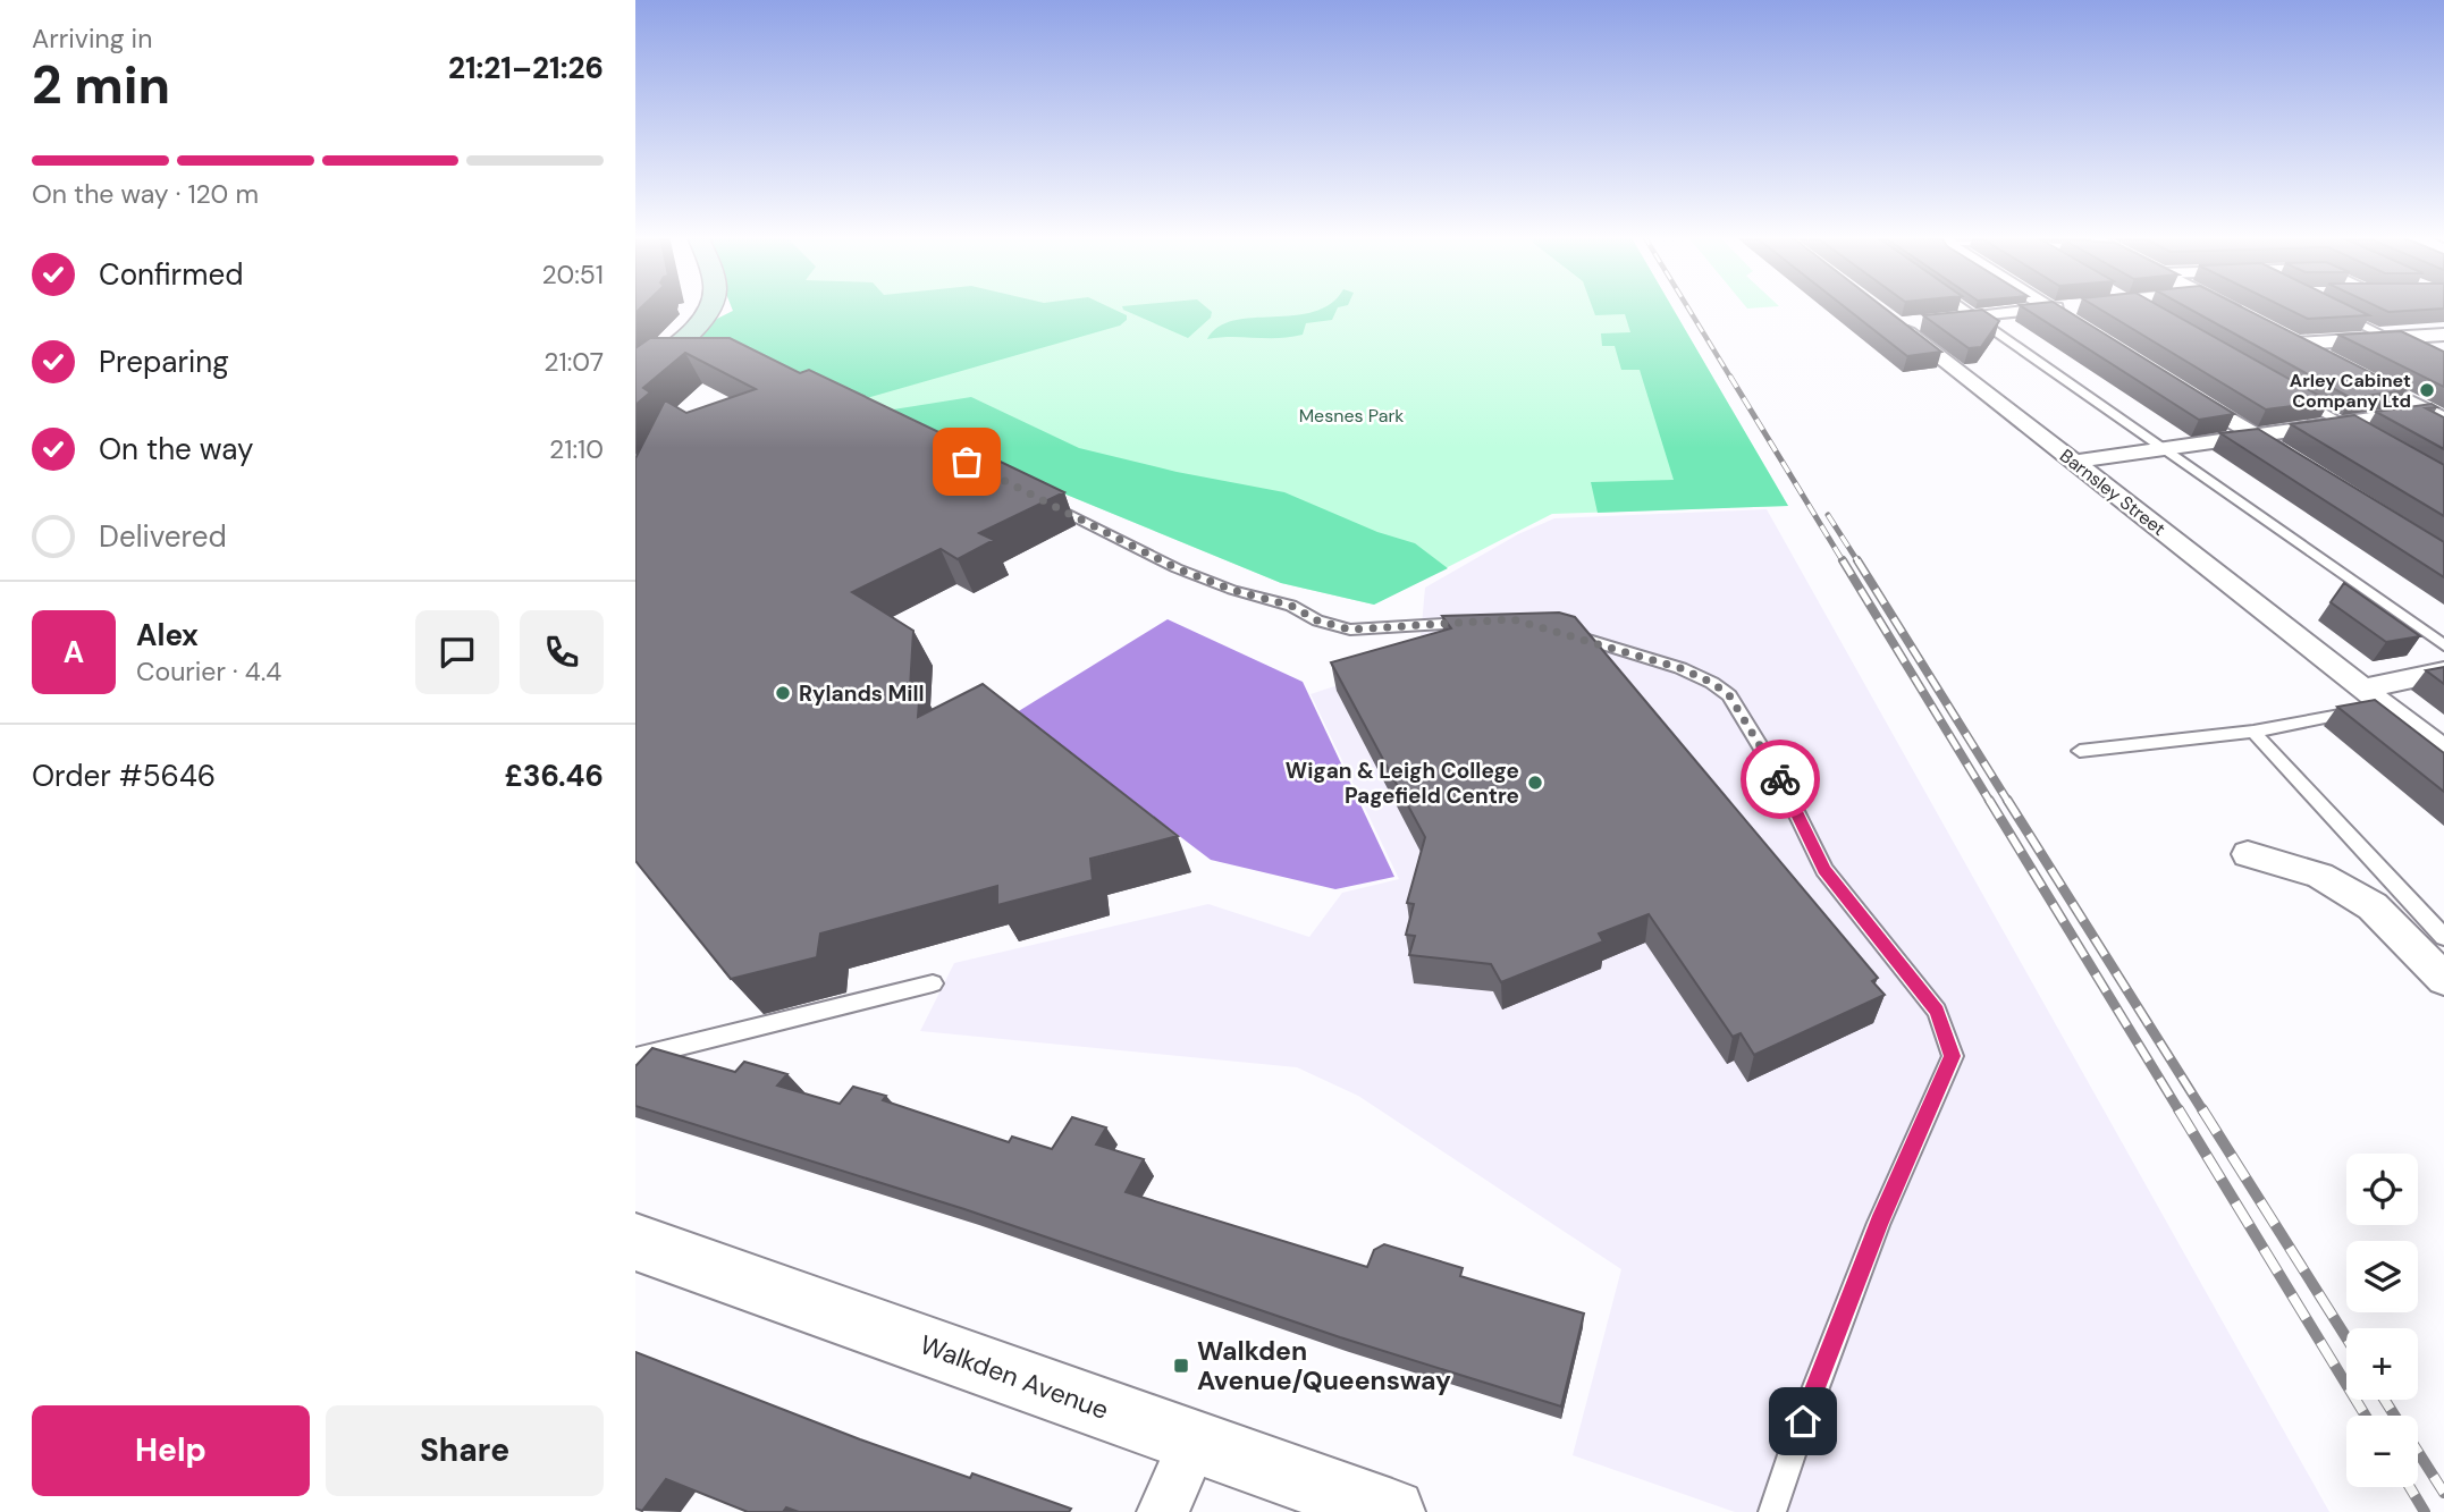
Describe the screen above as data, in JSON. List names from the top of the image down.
{
  "streets": {
    "street": ["Barnsley Street", "Walkden Avenue"]
  },
  "parks": ["Mesnes Park"],
  "places": {
    "other": ["Arley Cabinet Company Ltd", "Rylands Mill", "Wigan & Leigh College Pagefield Centre"],
    "transit": ["Walkden Avenue/Queensway"]
  },
  "page": {
    "heading": ["2 min", "Arriving in", "21:21–21:26"],
    "panel": [
      "Alex",
      "Courier · 4.4",
      "Order #5646",
      "£36.46"
    ],
    "bar": "On the way · 120 m",
    "list": [
      ["Confirmed", "20:51"],
      ["Preparing", "21:07"],
      ["On the way", "21:10"],
      "Delivered"
    ],
    "round": "A",
    "map_buttons": ["+", "−"],
    "buttons": ["Help", "Share"]
  }
}
